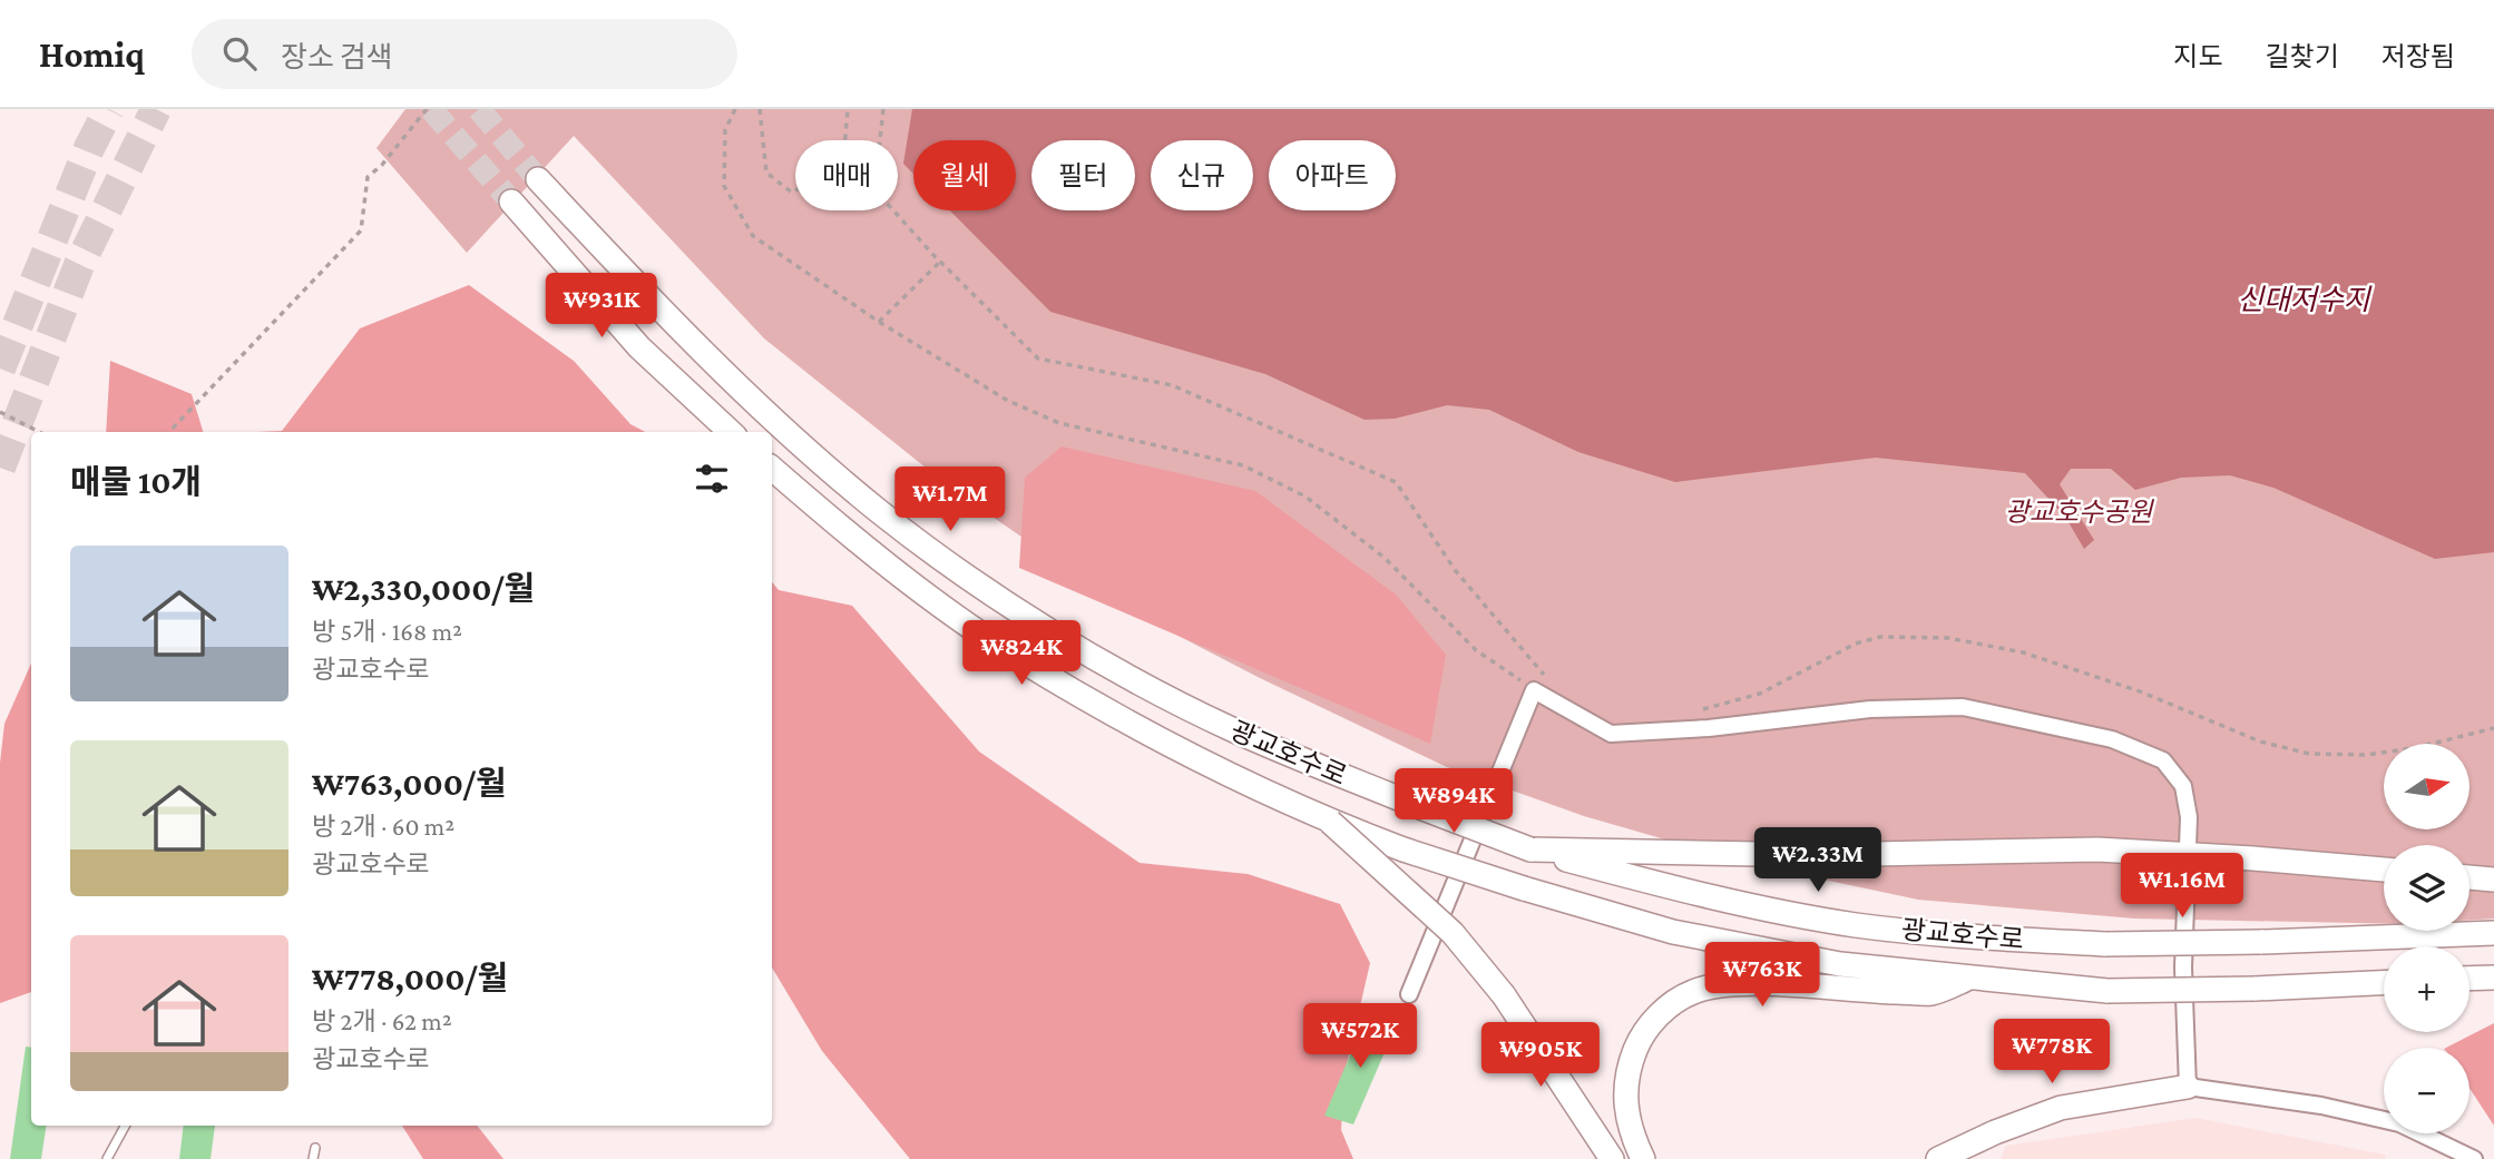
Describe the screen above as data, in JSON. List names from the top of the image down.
{
  "streets": {
    "main road": ["광교호수로"]
  },
  "water": ["신대저수지"],
  "parks": ["광교호수공원"],
  "north": "right",
  "page": {
    "header": "Homiq",
    "search": "장소 검색",
    "nav": ["지도", "길찾기", "저장됨"],
    "chip": [
      "매매",
      "월세",
      "필터",
      "신규",
      "아파트"
    ],
    "price": [
      "₩931K",
      "₩1.7M",
      "₩824K",
      "₩894K",
      "₩2.33M",
      "₩1.16M",
      "₩763K",
      "₩572K",
      "₩778K",
      "₩905K"
    ],
    "heading": "매물 10개",
    "list": [
      {
        "name": "₩2,330,000/월",
        "note": "방 5개 · 168 m² · 광교호수로"
      },
      {
        "name": "₩763,000/월",
        "note": "방 2개 · 60 m² · 광교호수로"
      },
      {
        "name": "₩778,000/월",
        "note": "방 2개 · 62 m² · 광교호수로"
      }
    ],
    "map_buttons": ["+", "−"]
  }
}
